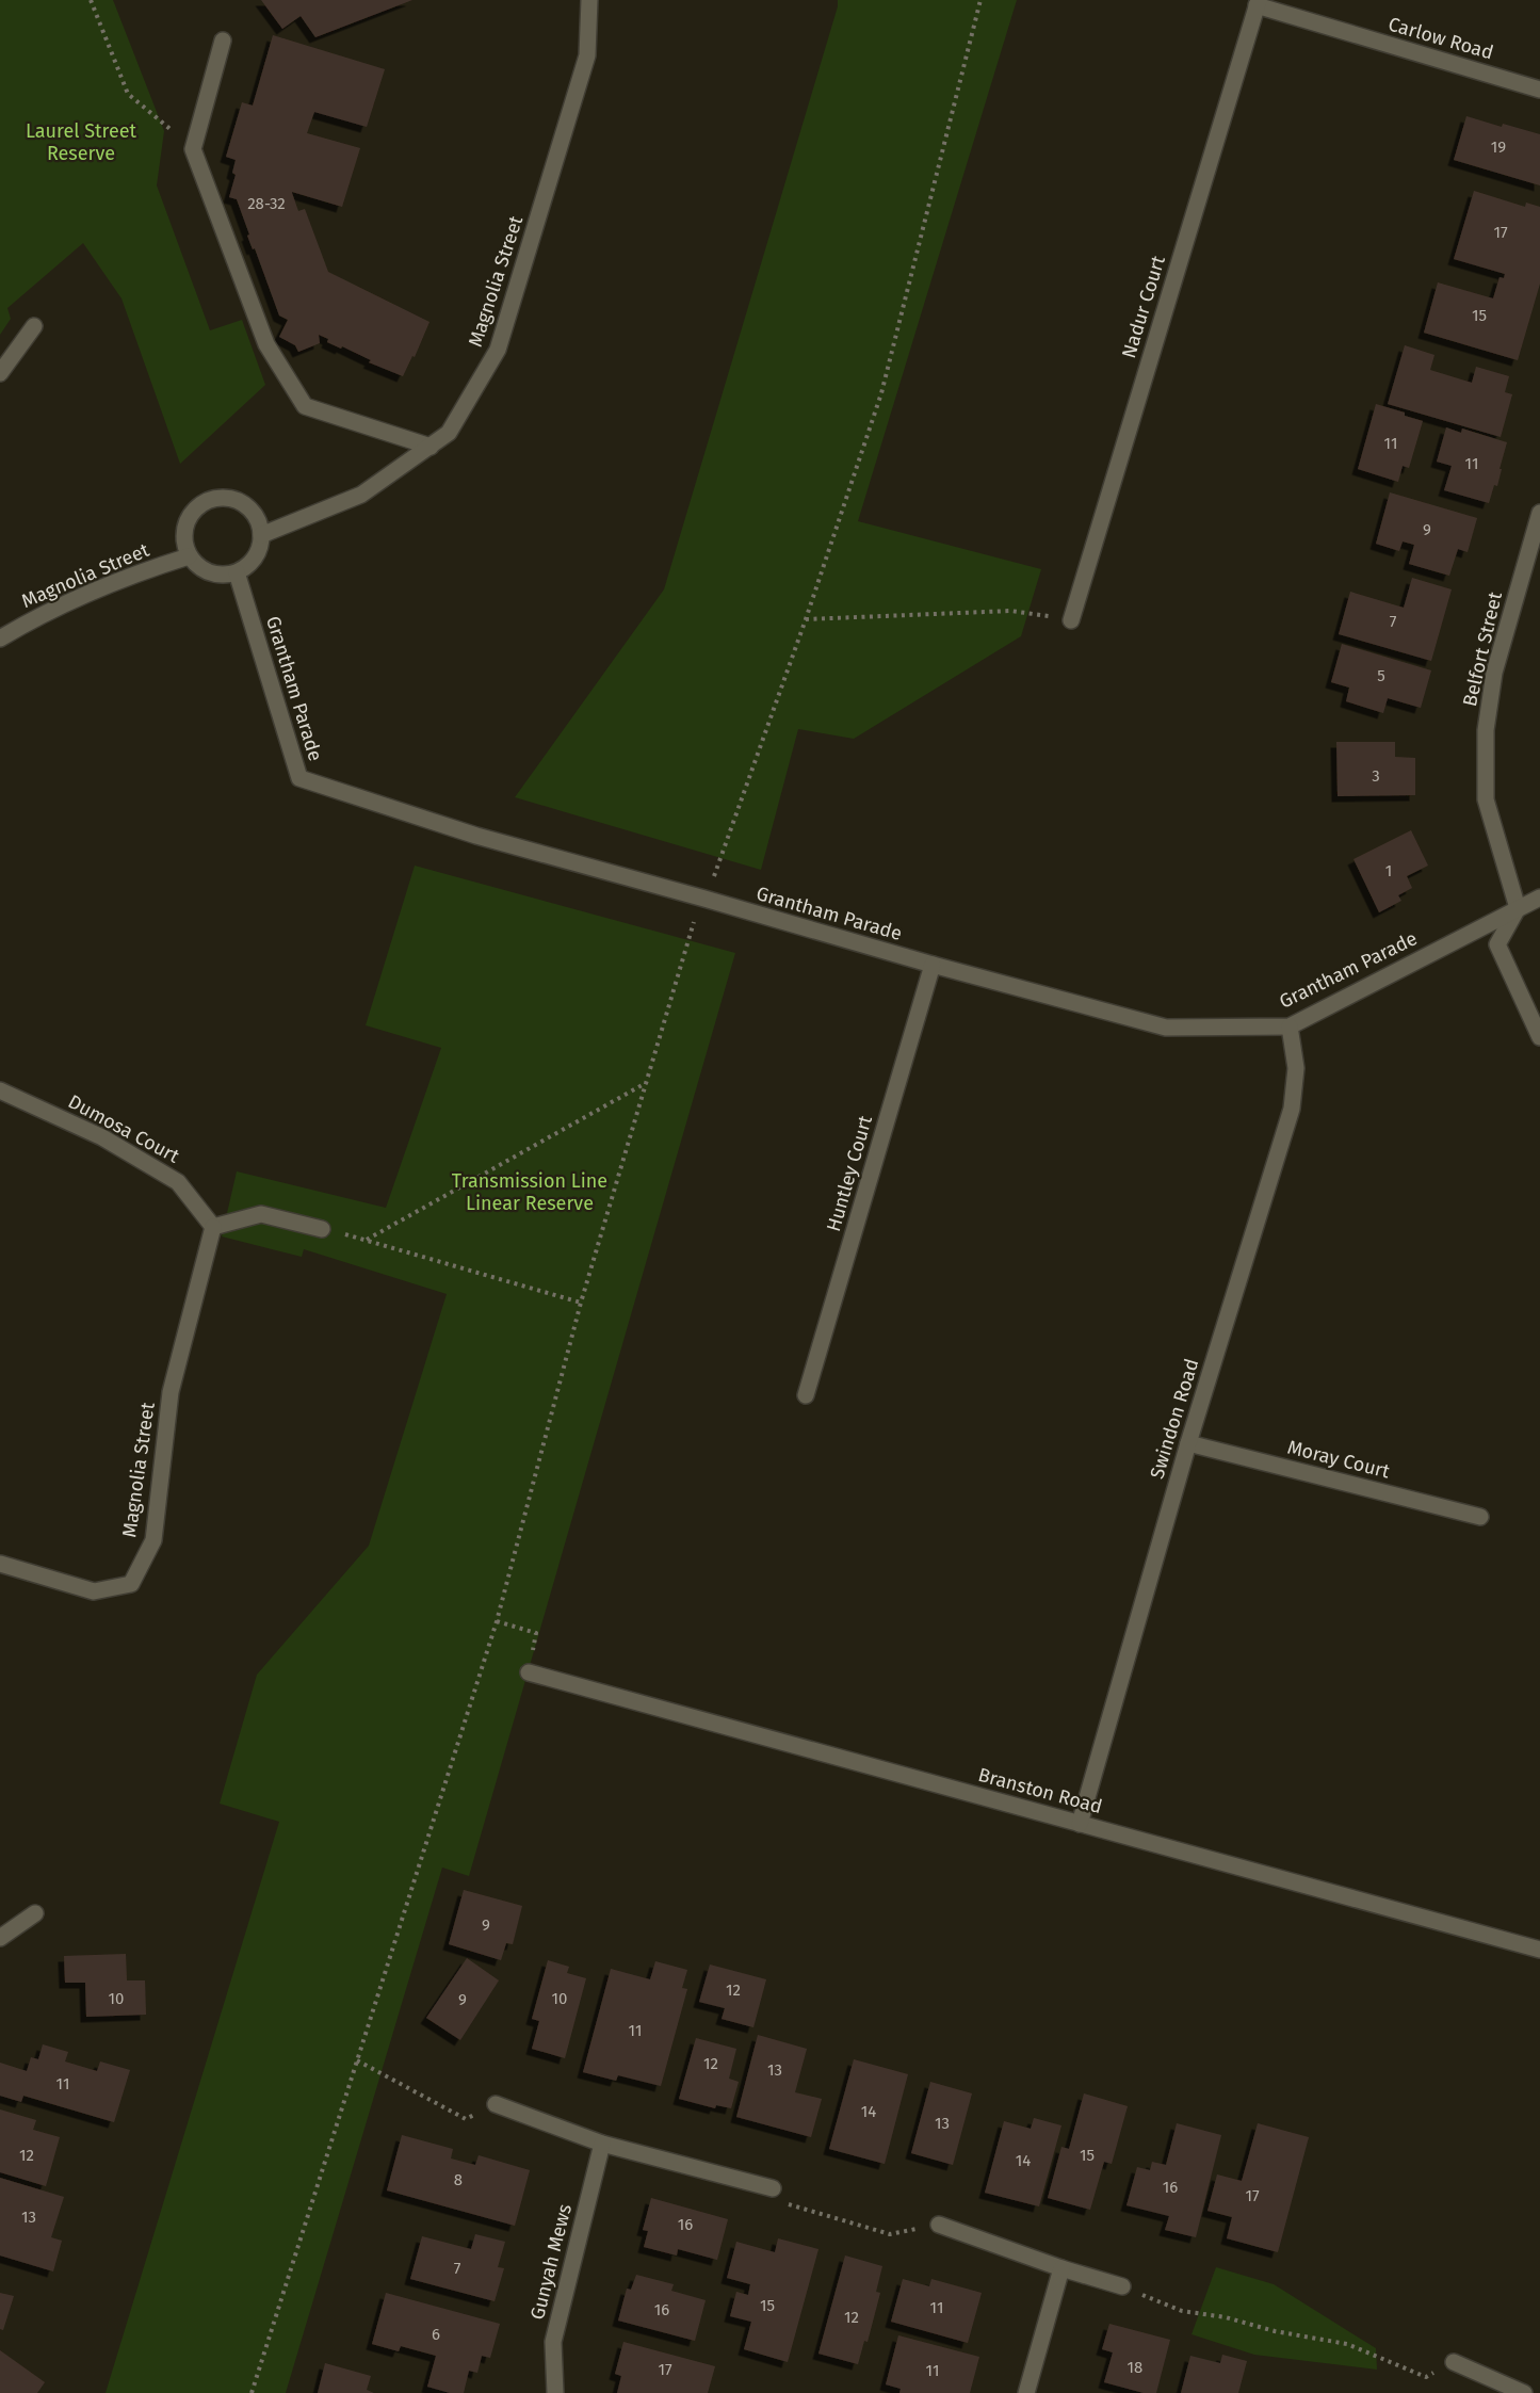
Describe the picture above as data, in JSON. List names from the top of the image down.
{
  "streets": {
    "street": [
      "Carlow Road",
      "Magnolia Street",
      "Nadur Court",
      "Belfort Street",
      "Grantham Parade",
      "Dumosa Court",
      "Huntley Court",
      "Swindon Road",
      "Moray Court",
      "Branston Road",
      "Gunyah Mews"
    ]
  },
  "crossings": [
    ["Carlow Road", "Nadur Court"],
    ["Magnolia Street", "Grantham Parade"],
    ["Magnolia Street", "Dumosa Court"],
    ["Belfort Street", "Grantham Parade"],
    ["Grantham Parade", "Huntley Court"],
    ["Grantham Parade", "Swindon Road"],
    ["Swindon Road", "Moray Court"],
    ["Swindon Road", "Branston Road"]
  ],
  "parks": ["Laurel Street Reserve", "Transmission Line Linear Reserve"],
  "house_numbers": [
    "19",
    "28-32",
    "17",
    "15",
    "11",
    "11",
    "9",
    "7",
    "5",
    "3",
    "1",
    "9",
    "12",
    "10",
    "10",
    "9",
    "11",
    "12",
    "13",
    "11",
    "14",
    "13",
    "12",
    "15",
    "14",
    "8",
    "16",
    "17",
    "13",
    "16",
    "7",
    "15",
    "11",
    "16",
    "12",
    "6",
    "18",
    "17",
    "11"
  ]
}
